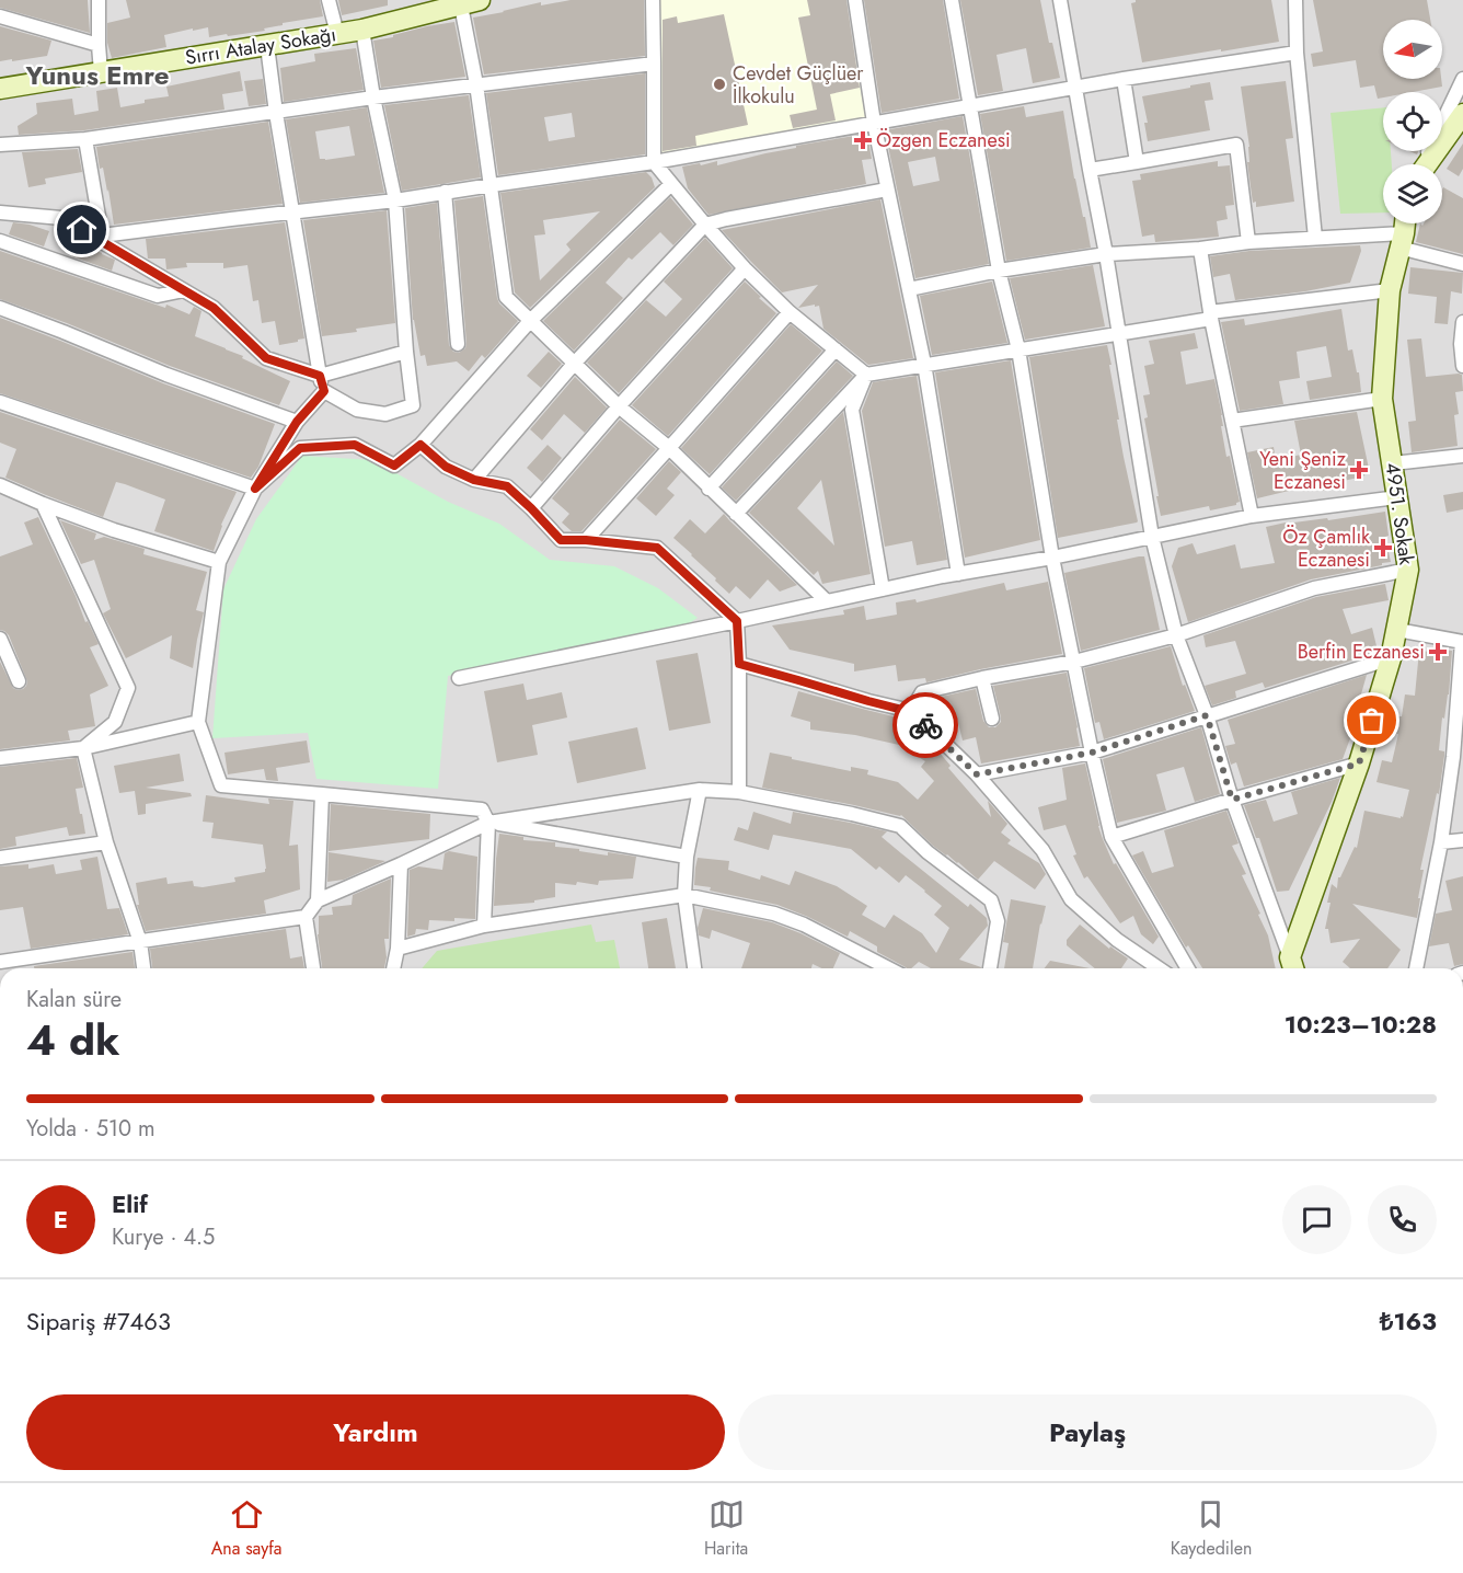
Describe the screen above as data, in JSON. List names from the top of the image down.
{
  "streets": {
    "main road": ["Sırrı Atalay Sokağı", "4951. Sokak"]
  },
  "districts": ["Yunus Emre"],
  "places": {
    "other": ["Cevdet Güçlüer İlkokulu"],
    "health": [
      "Özgen Eczanesi",
      "Yeni Şeniz Eczanesi",
      "Öz Çamlık Eczanesi",
      "Berfin Eczanesi"
    ]
  },
  "north": "left",
  "page": {
    "heading": ["4 dk", "Kalan süre", "10:23–10:28"],
    "panel": [
      "Elif",
      "Kurye · 4.5",
      "Sipariş #7463",
      "₺163"
    ],
    "bar": "Yolda · 510 m",
    "round": "E",
    "buttons": ["Yardım", "Paylaş"],
    "tabs": ["Ana sayfa", "Harita", "Kaydedilen"]
  }
}
